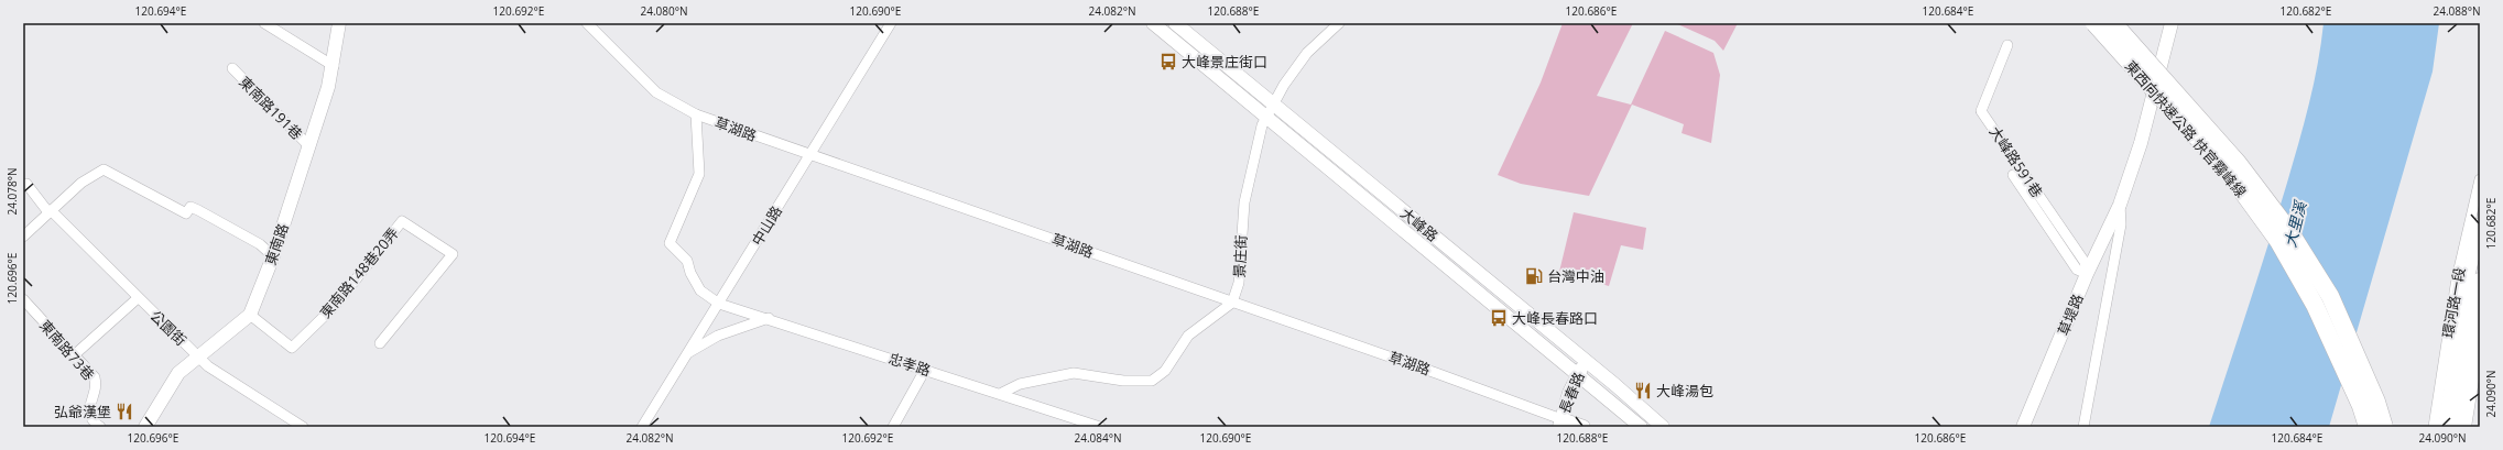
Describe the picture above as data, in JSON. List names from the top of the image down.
{
  "streets": {
    "highway": ["東西向快速公路 快官霧峰線"],
    "street": [
      "東南路191巷",
      "草湖路",
      "大峰路591巷",
      "大峰路",
      "中山路",
      "東南路",
      "景庄街",
      "東南路148巷20弄",
      "環河路一段",
      "草堤路",
      "公園街",
      "東南路73巷",
      "忠孝路",
      "長春路"
    ]
  },
  "crossings": [
    ["東南路191巷", "東南路"],
    ["草湖路", "中山路"],
    ["草湖路", "景庄街"],
    ["草湖路", "忠孝路"],
    ["草湖路", "長春路"],
    ["大峰路591巷", "草堤路"],
    ["大峰路", "景庄街"],
    ["大峰路", "長春路"],
    ["中山路", "忠孝路"],
    ["東南路", "東南路148巷20弄"]
  ],
  "water": ["大里溪"],
  "places": {
    "bus stop": ["大峰景庄街口", "大峰長春路口"],
    "fuel station": ["台灣中油"],
    "restaurant": ["大峰湯包", "弘爺漢堡"]
  },
  "coordinates": [
    "120.694°E",
    "120.692°E",
    "24.080°N",
    "120.690°E",
    "24.082°N",
    "120.688°E",
    "120.686°E",
    "120.684°E",
    "120.682°E",
    "24.088°N",
    "24.078°N",
    "120.696°E",
    "24.090°N",
    "24.084°N"
  ]
}
